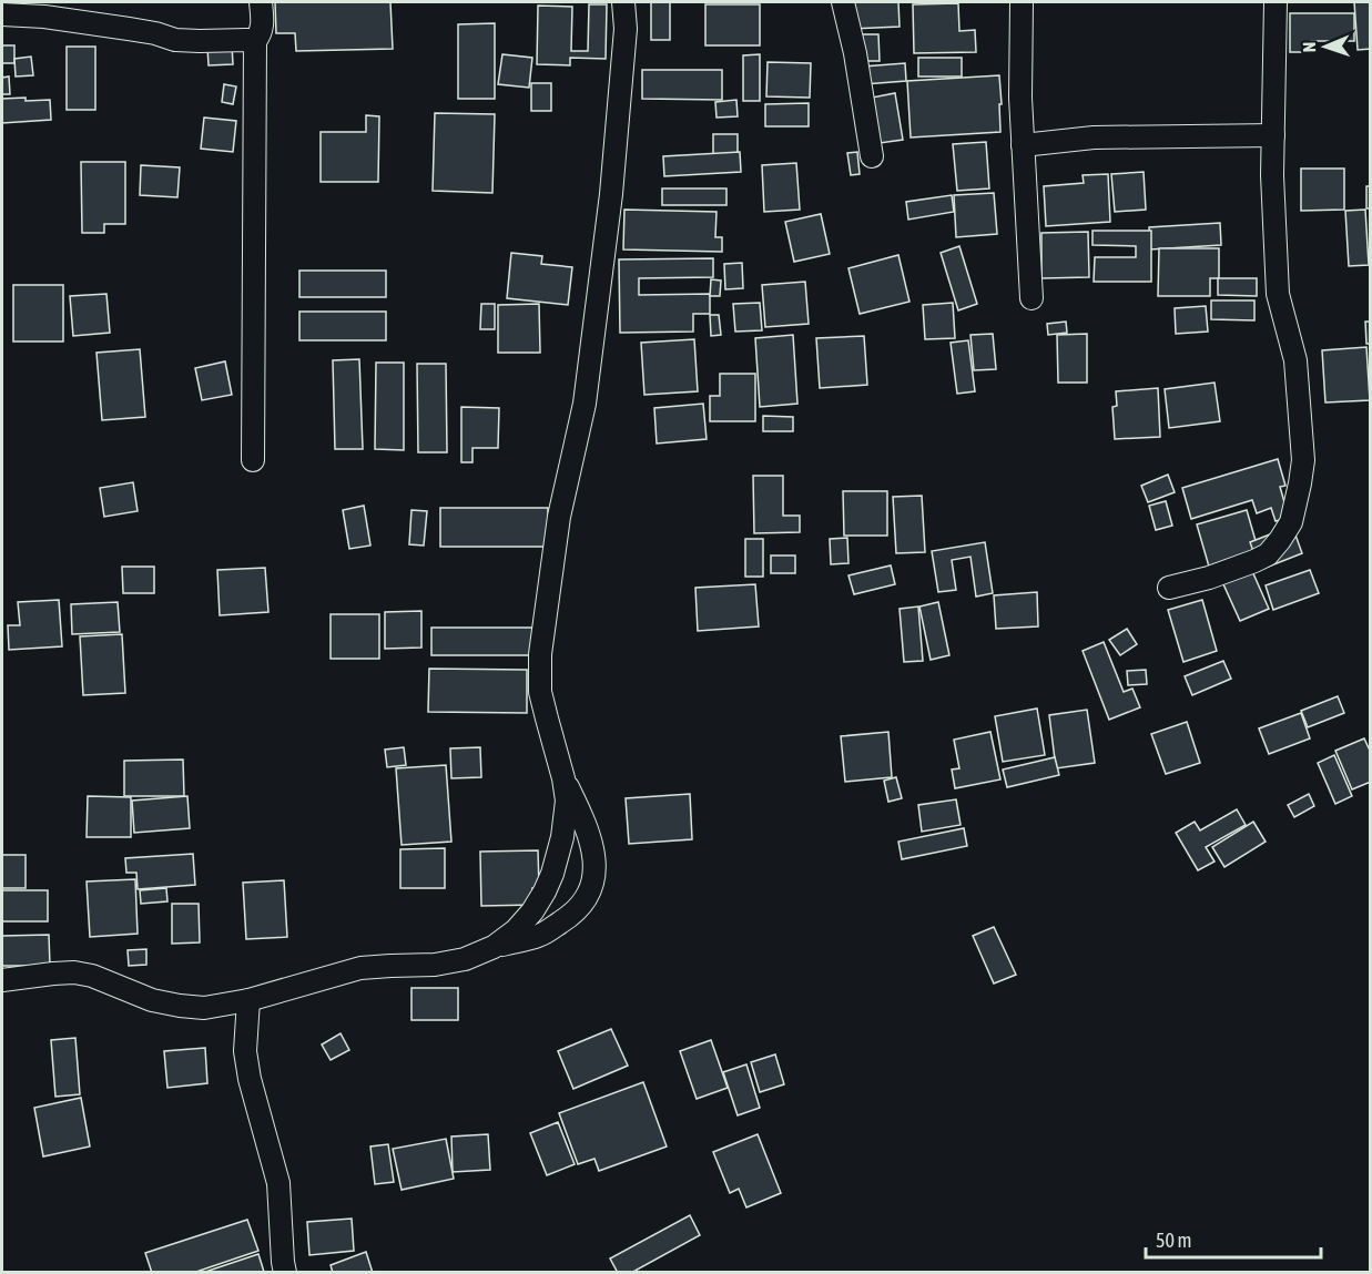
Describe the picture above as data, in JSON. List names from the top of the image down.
{
  "scale_bar": "50 m",
  "north": "left"
}
